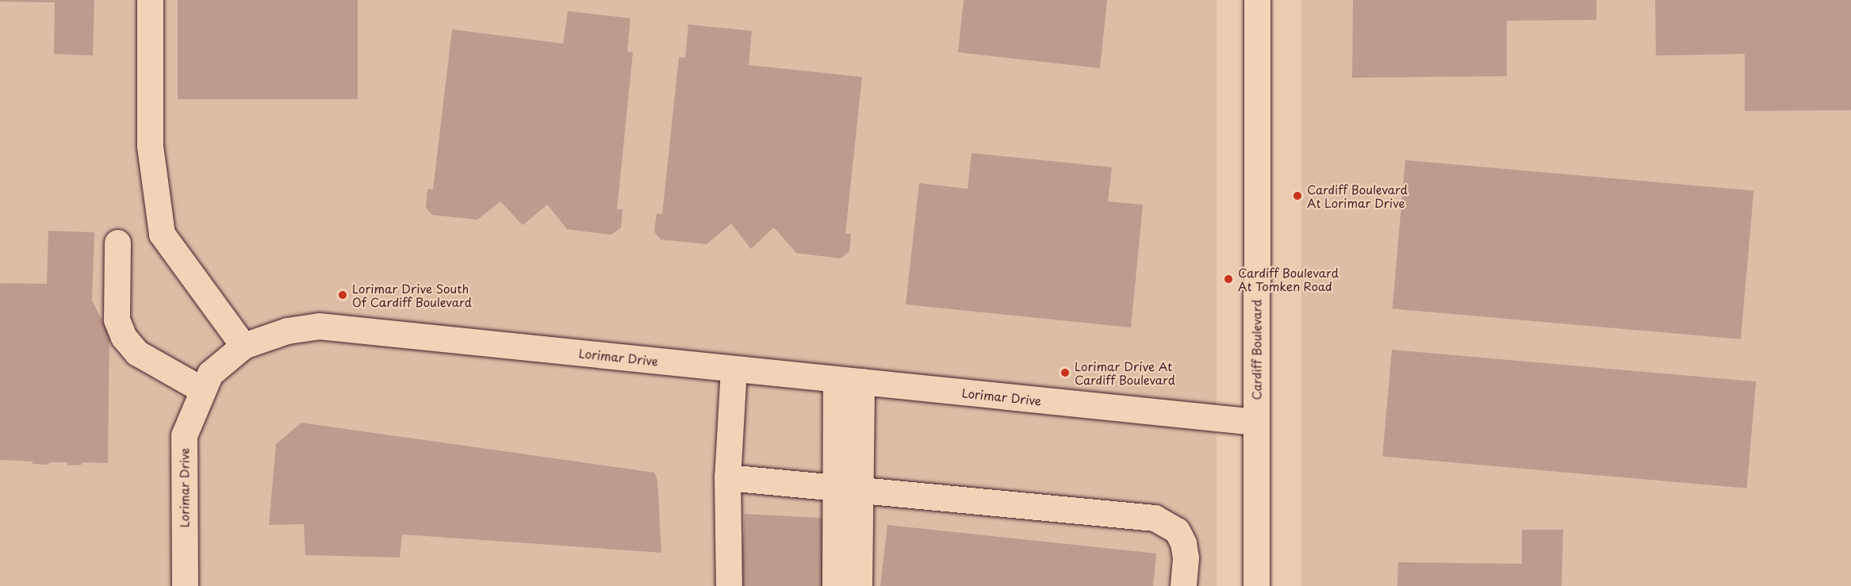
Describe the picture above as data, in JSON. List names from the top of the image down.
{
  "streets": {
    "street": ["Cardiff Boulevard", "Lorimar Drive"]
  },
  "crossings": [
    ["Cardiff Boulevard", "Lorimar Drive"]
  ],
  "places": [
    "Cardiff Boulevard At Lorimar Drive",
    "Cardiff Boulevard At Tomken Road",
    "Lorimar Drive South Of Cardiff Boulevard",
    "Lorimar Drive At Cardiff Boulevard"
  ]
}
